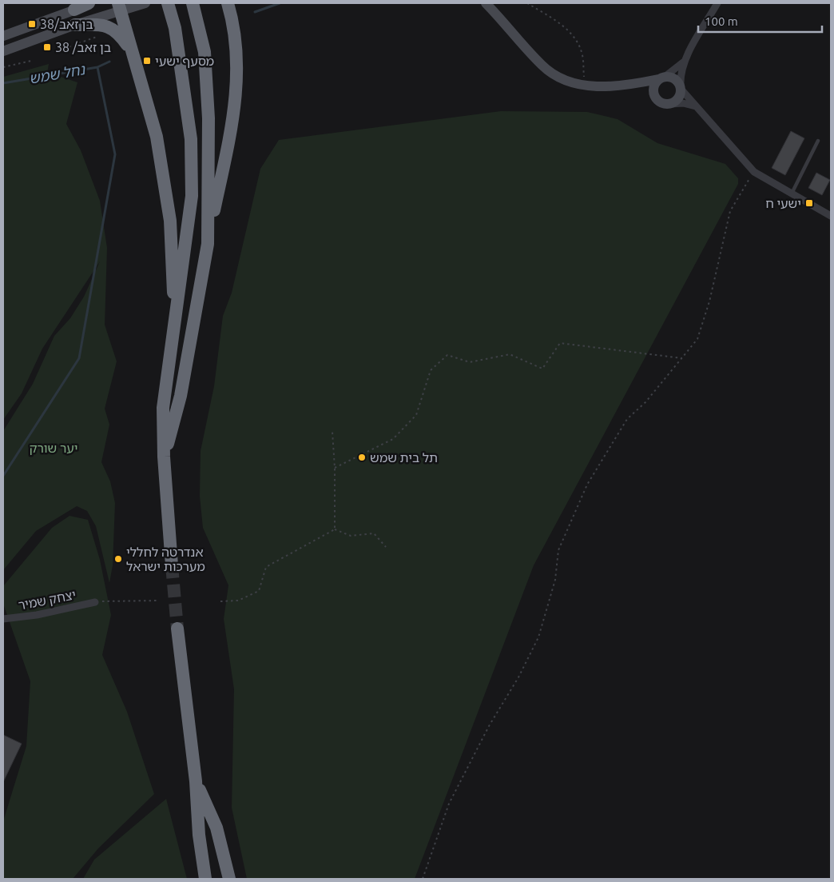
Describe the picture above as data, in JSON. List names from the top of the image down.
{
  "streets": {
    "street": ["יצחק שמיר"]
  },
  "water": ["נחל שמש"],
  "parks": ["יער שורק"],
  "places": {
    "transit": [
      "בן זאב/38",
      "בן זאב/ 38",
      "מסעף ישעי",
      "ישעי ח"
    ],
    "other": ["תל בית שמש", "אנדרטה לחללי מערכות ישראל"]
  },
  "scale_bar": "100 m"
}
